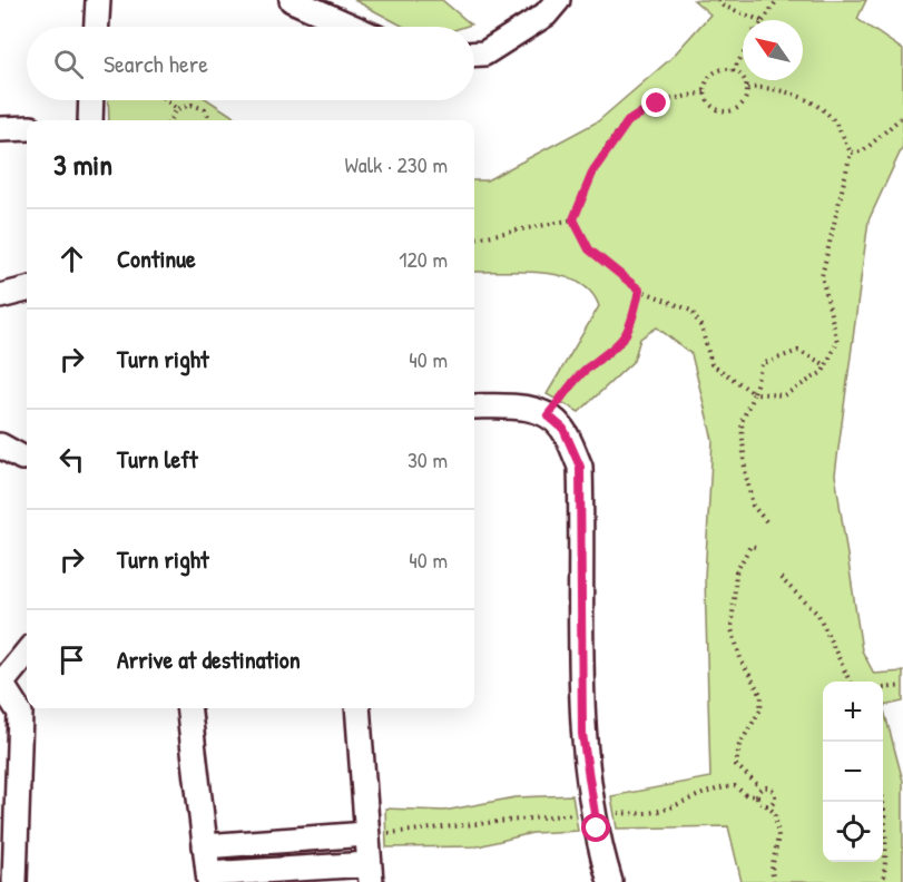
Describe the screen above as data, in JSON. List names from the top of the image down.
{
  "north": "top left",
  "page": {
    "search": "Search here",
    "heading": ["3 min", "Walk · 230 m"],
    "list": [
      ["Continue", "120 m"],
      ["Turn right", "40 m"],
      ["Turn left", "30 m"],
      ["Turn right", "40 m"],
      "Arrive at destination"
    ],
    "map_buttons": ["+", "−"]
  }
}
